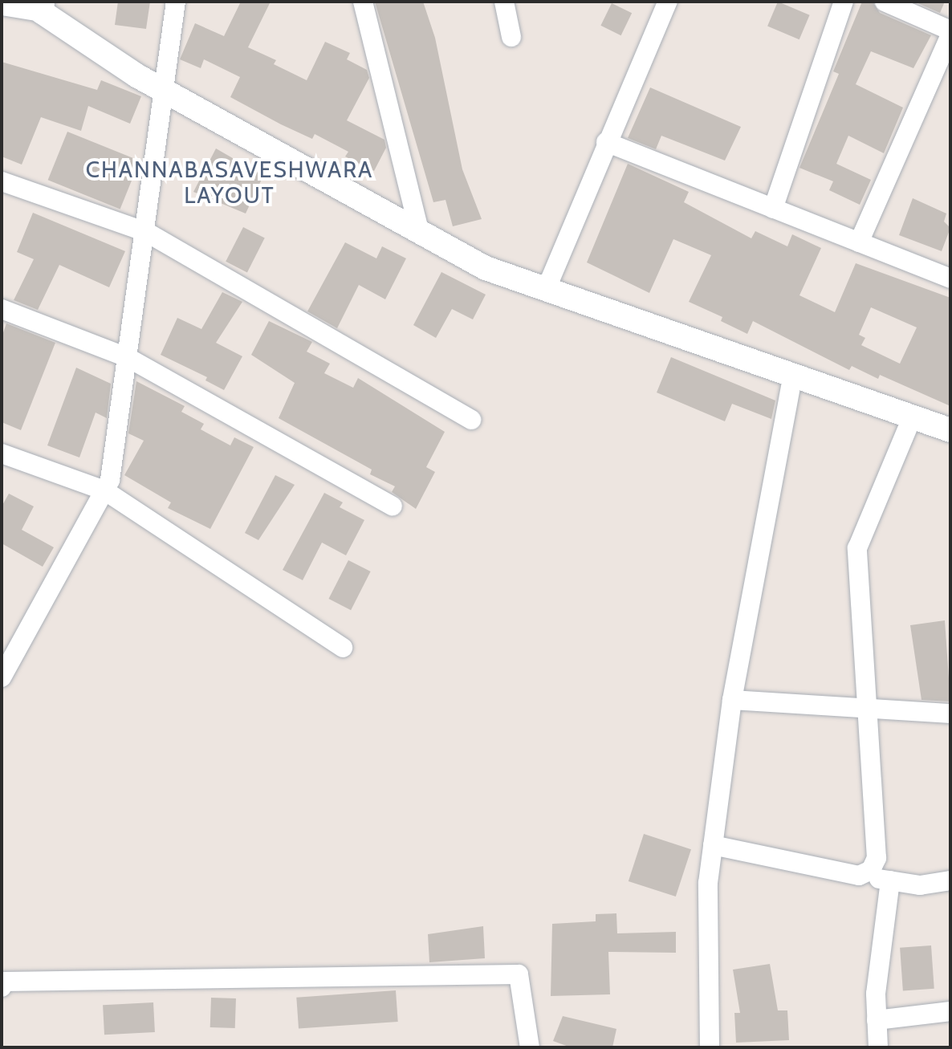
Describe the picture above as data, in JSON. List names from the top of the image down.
{
  "districts": ["CHANNABASAVESHWARA LAYOUT"]
}
